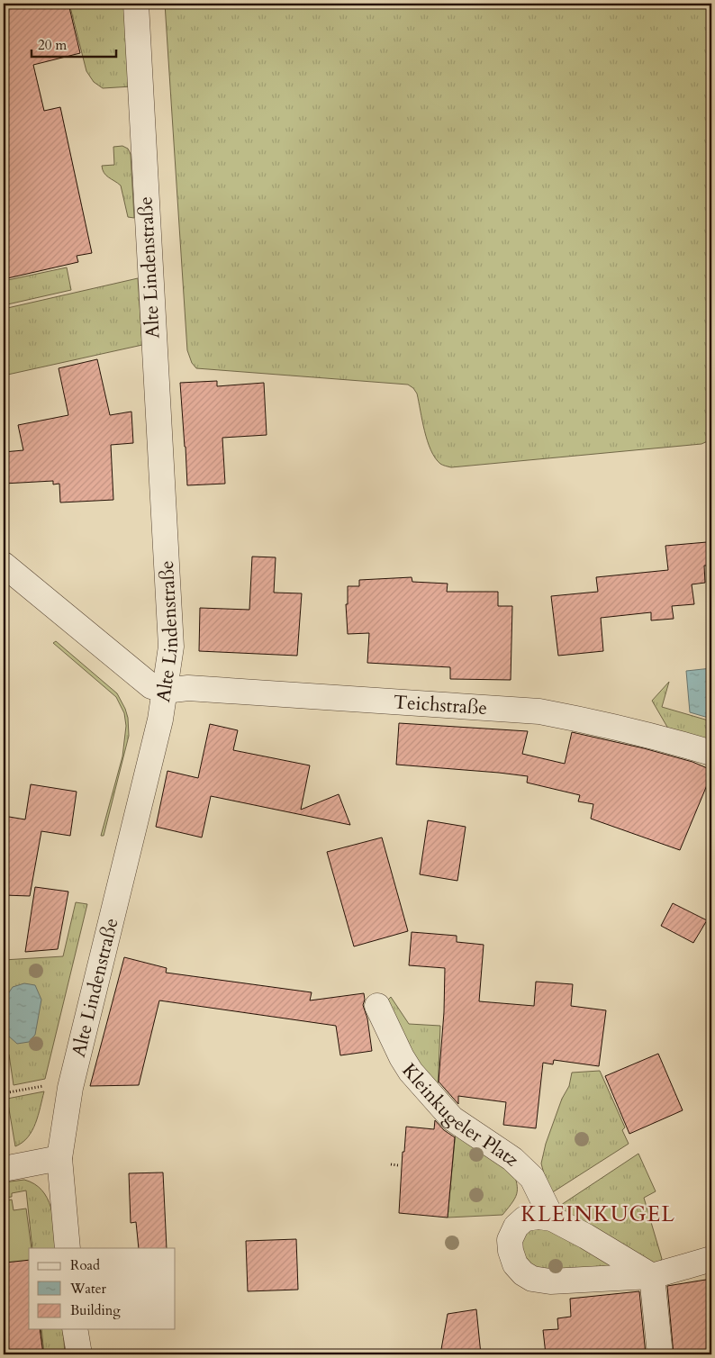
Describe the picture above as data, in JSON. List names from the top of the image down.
{
  "streets": {
    "street": ["Alte Lindenstraße", "Teichstraße", "Kleinkugeler Platz"]
  },
  "crossings": [
    ["Alte Lindenstraße", "Teichstraße"]
  ],
  "districts": ["KLEINKUGEL"],
  "legend": ["Road", "Water", "Building"],
  "scale_bar": "20 m"
}
